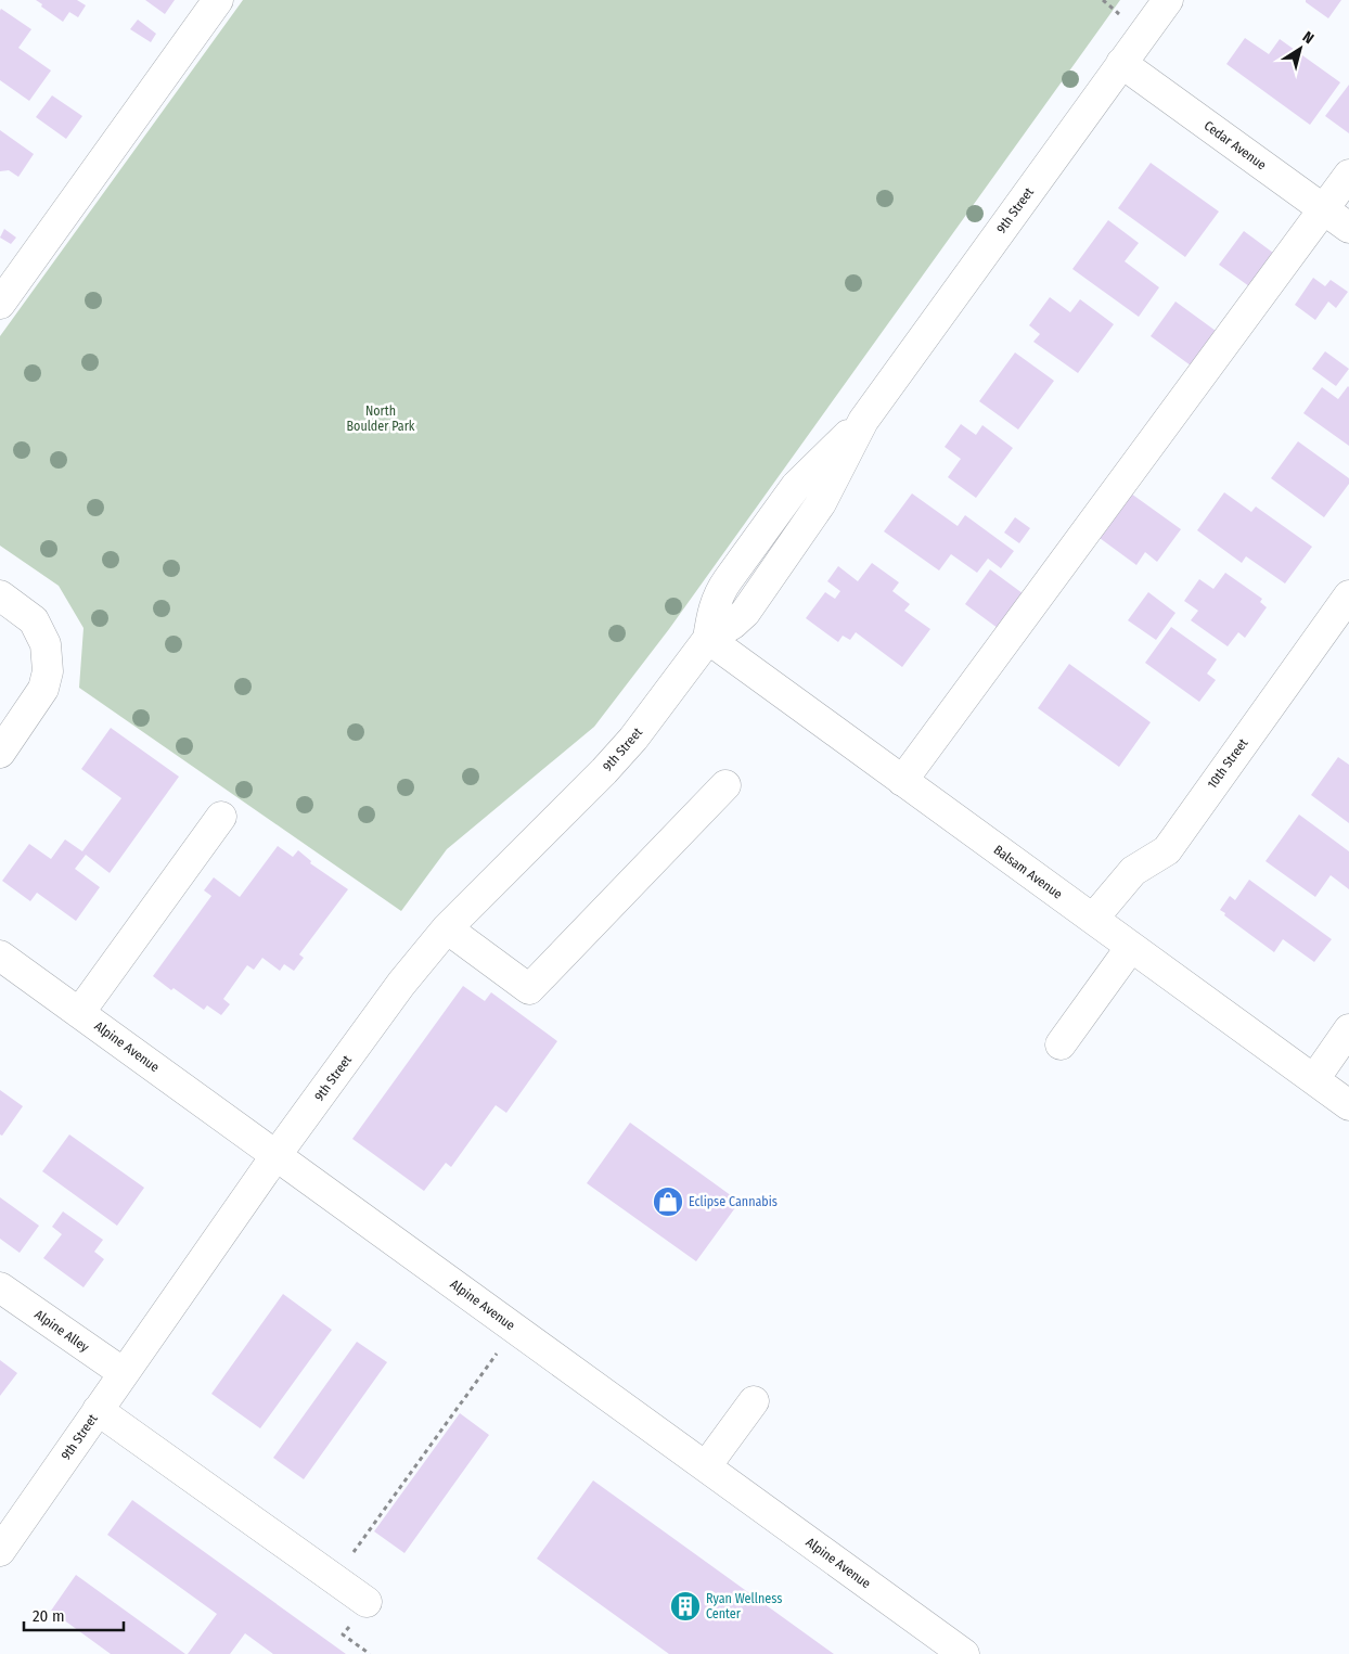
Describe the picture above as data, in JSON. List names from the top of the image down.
{
  "streets": {
    "street": [
      "Cedar Avenue",
      "9th Street",
      "10th Street",
      "Balsam Avenue",
      "Alpine Avenue",
      "Alpine Alley"
    ]
  },
  "crossings": [
    ["Cedar Avenue", "9th Street"],
    ["9th Street", "Balsam Avenue"],
    ["9th Street", "Alpine Avenue"],
    ["9th Street", "Alpine Alley"],
    ["10th Street", "Balsam Avenue"]
  ],
  "parks": ["North Boulder Park"],
  "places": {
    "shop": ["Eclipse Cannabis"],
    "building": ["Ryan Wellness Center"]
  },
  "scale_bar": "20 m",
  "north": "top right"
}
